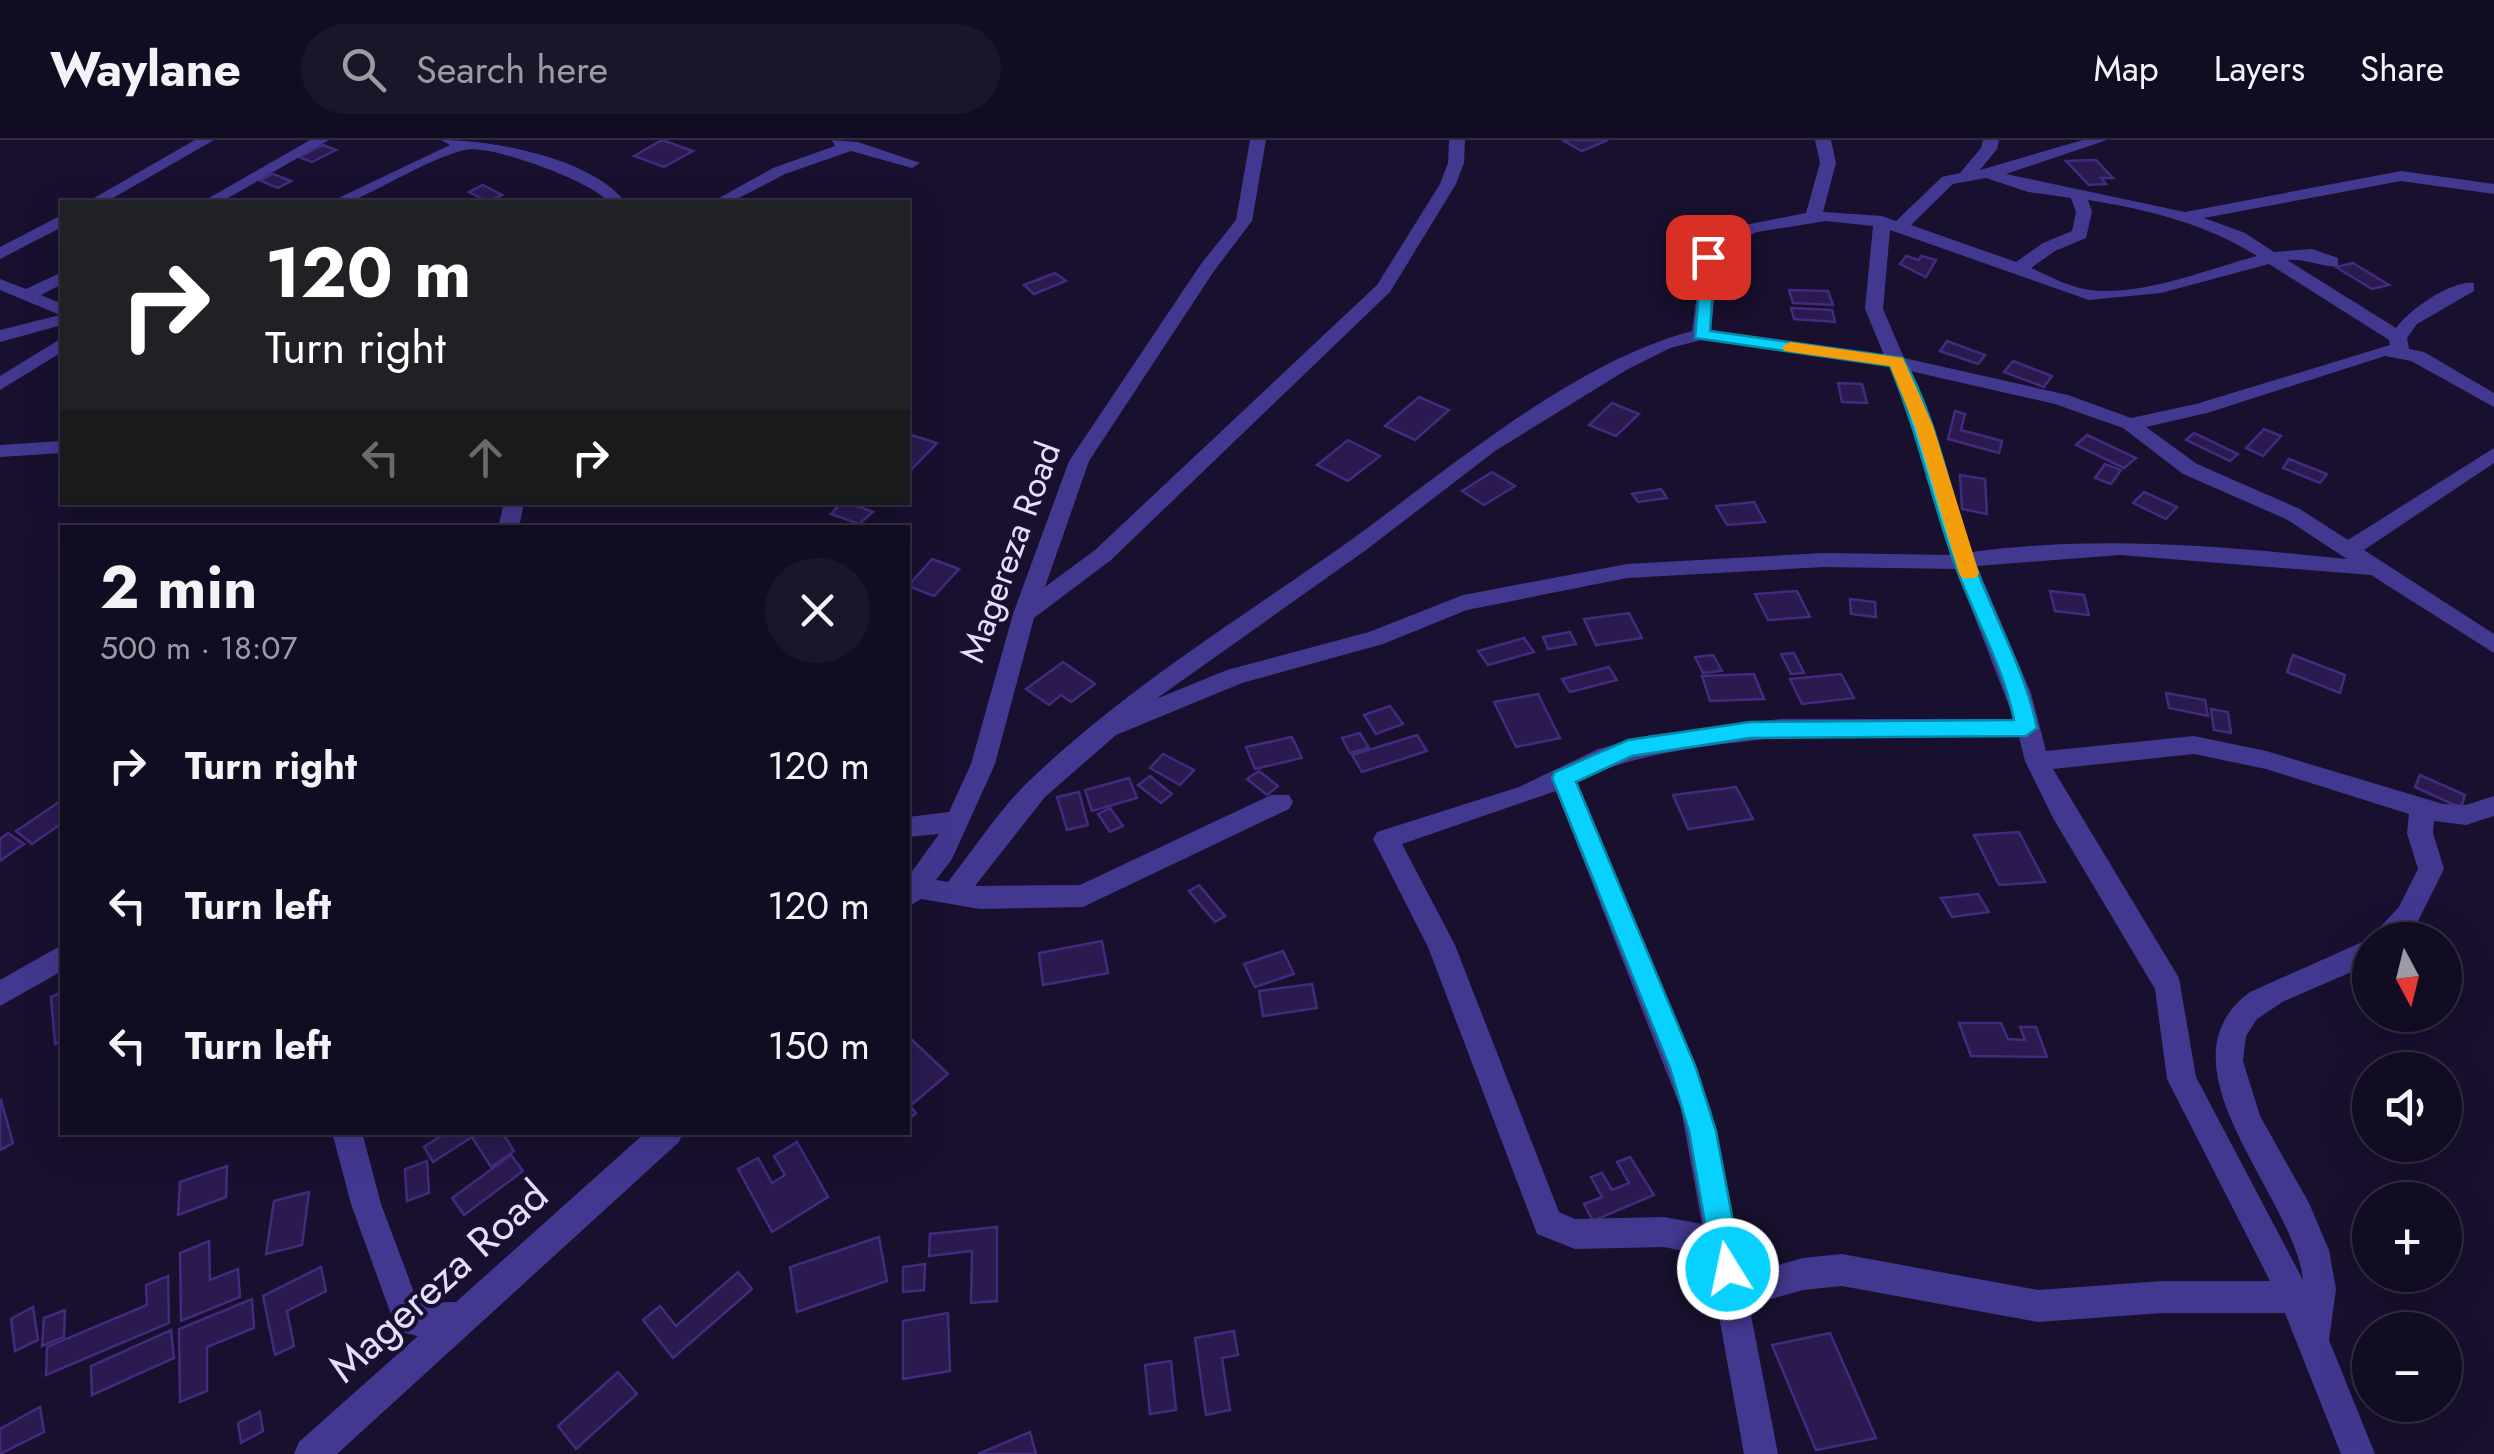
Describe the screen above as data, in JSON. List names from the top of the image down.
{
  "streets": {
    "street": ["Magereza Road"]
  },
  "north": "bottom",
  "page": {
    "header": "Waylane",
    "search": "Search here",
    "nav": ["Map", "Layers", "Share"],
    "turn": ["120 m", "Turn right"],
    "heading": ["2 min", "500 m · 18:07"],
    "list": [
      {
        "name": "Turn right",
        "value": "120 m"
      },
      {
        "name": "Turn left",
        "value": "120 m"
      },
      {
        "name": "Turn left",
        "value": "150 m"
      }
    ],
    "map_buttons": ["+", "−"]
  }
}
